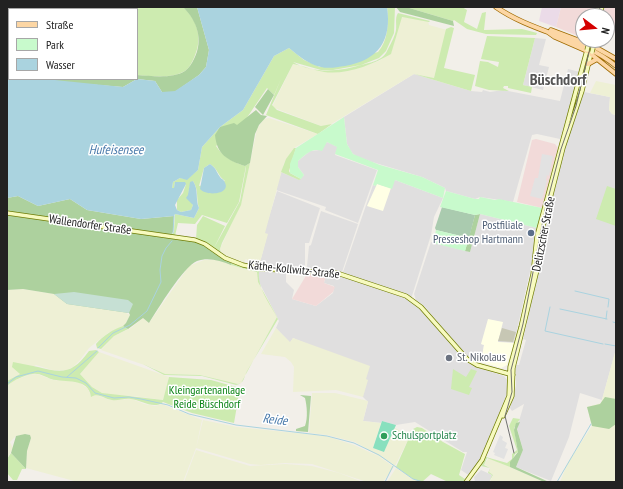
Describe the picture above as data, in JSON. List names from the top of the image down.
{
  "streets": {
    "main road": ["Wallendorfer Straße", "Delitzscher Straße", "Käthe-Kollwitz-Straße"]
  },
  "crossings": [
    ["Wallendorfer Straße", "Käthe-Kollwitz-Straße"],
    ["Delitzscher Straße", "Käthe-Kollwitz-Straße"]
  ],
  "districts": ["Büschdorf"],
  "water": ["Hufeisensee", "Reide"],
  "parks": ["Kleingartenanlage Reide Büschdorf"],
  "places": ["Postfiliale Presseshop Hartmann", "St. Nikolaus", "Schulsportplatz"],
  "legend": ["Straße", "Park", "Wasser"],
  "north": "right"
}
